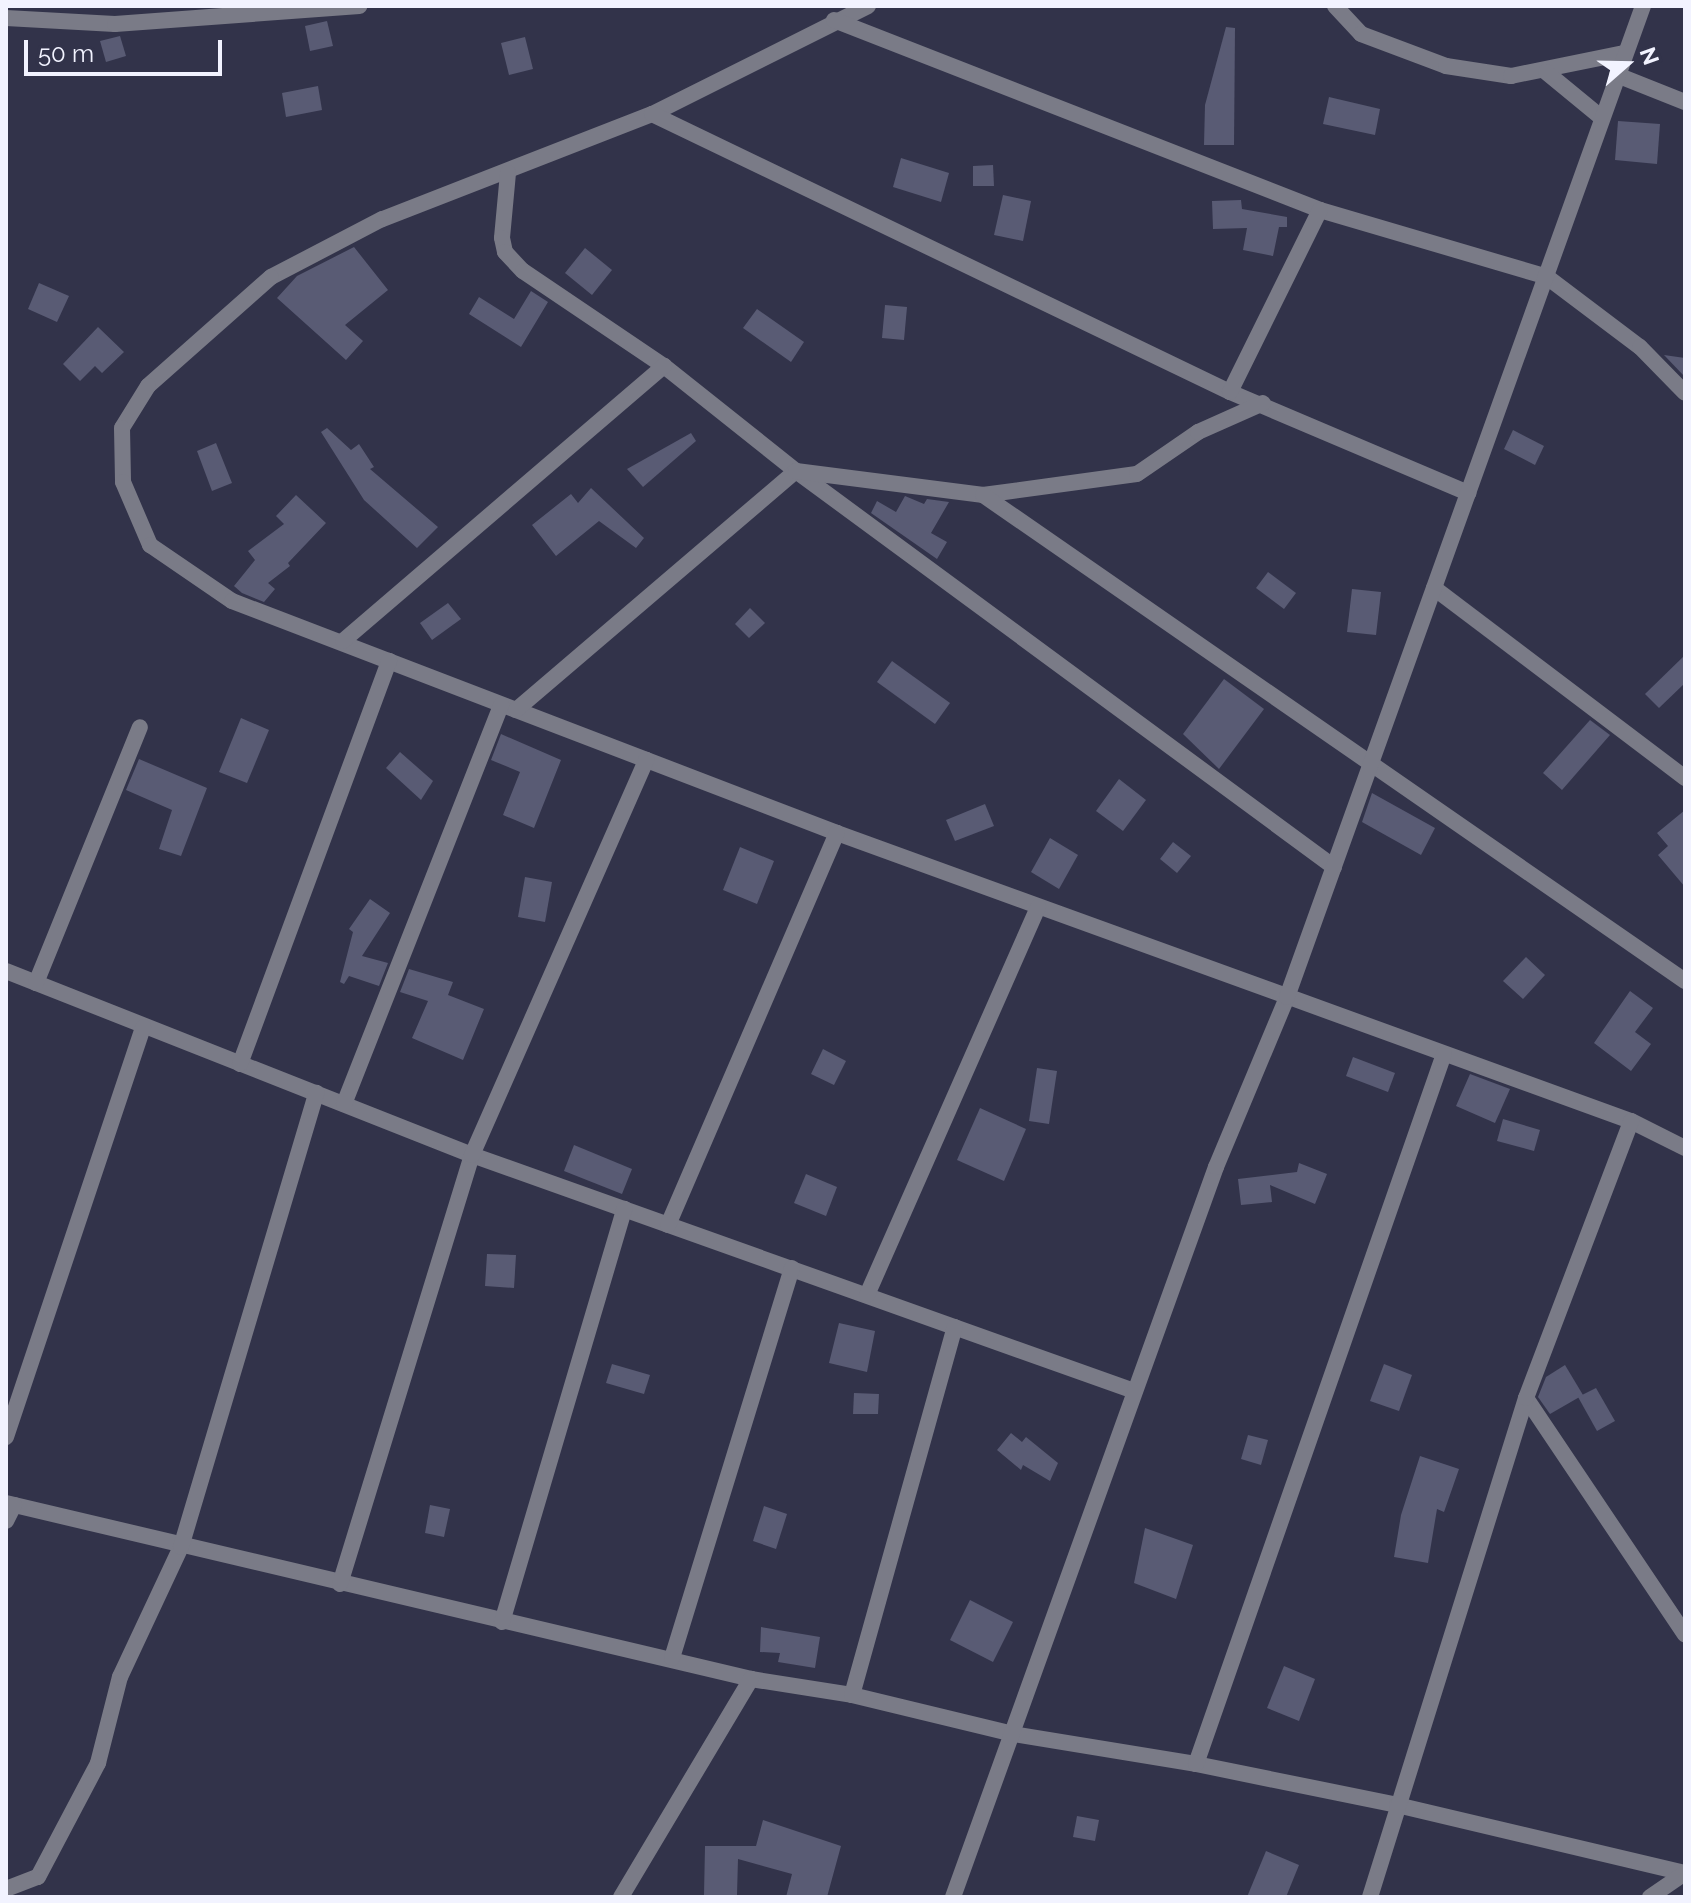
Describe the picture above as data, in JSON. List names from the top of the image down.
{
  "scale_bar": "50 m",
  "north": "right"
}
